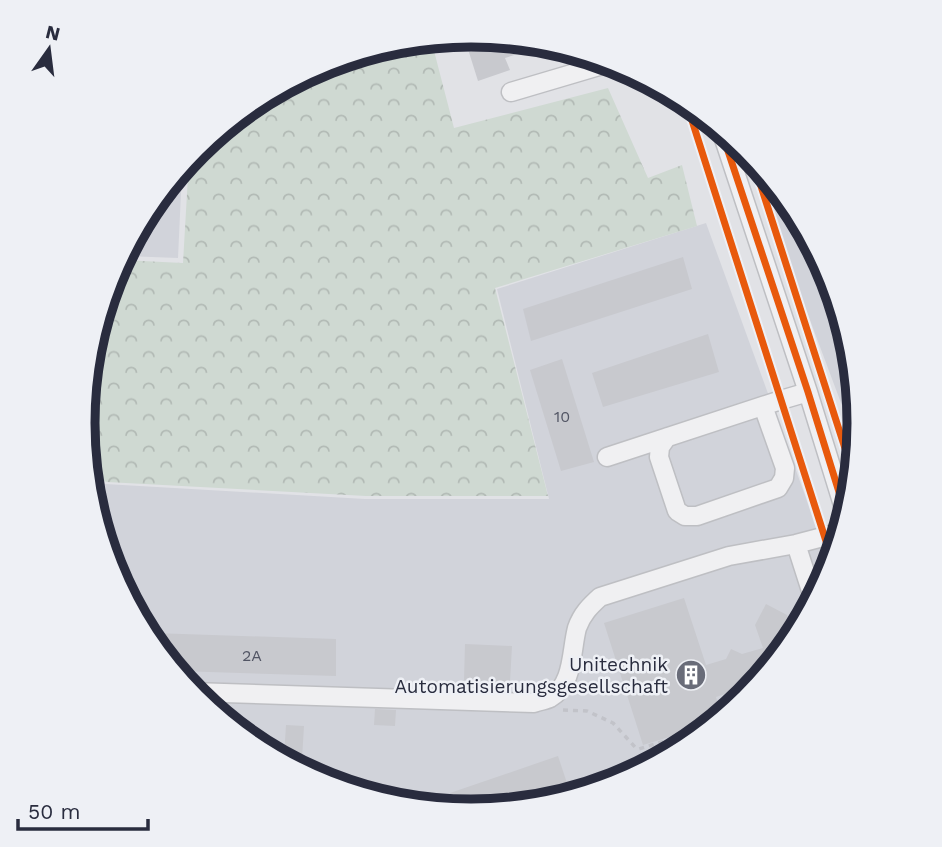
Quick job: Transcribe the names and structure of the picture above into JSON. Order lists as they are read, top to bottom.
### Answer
{
  "places": {
    "building": ["Unitechnik Automatisierungsgesellschaft"]
  },
  "house_numbers": ["10", "2A"],
  "scale_bar": "50 m",
  "north": "top"
}
